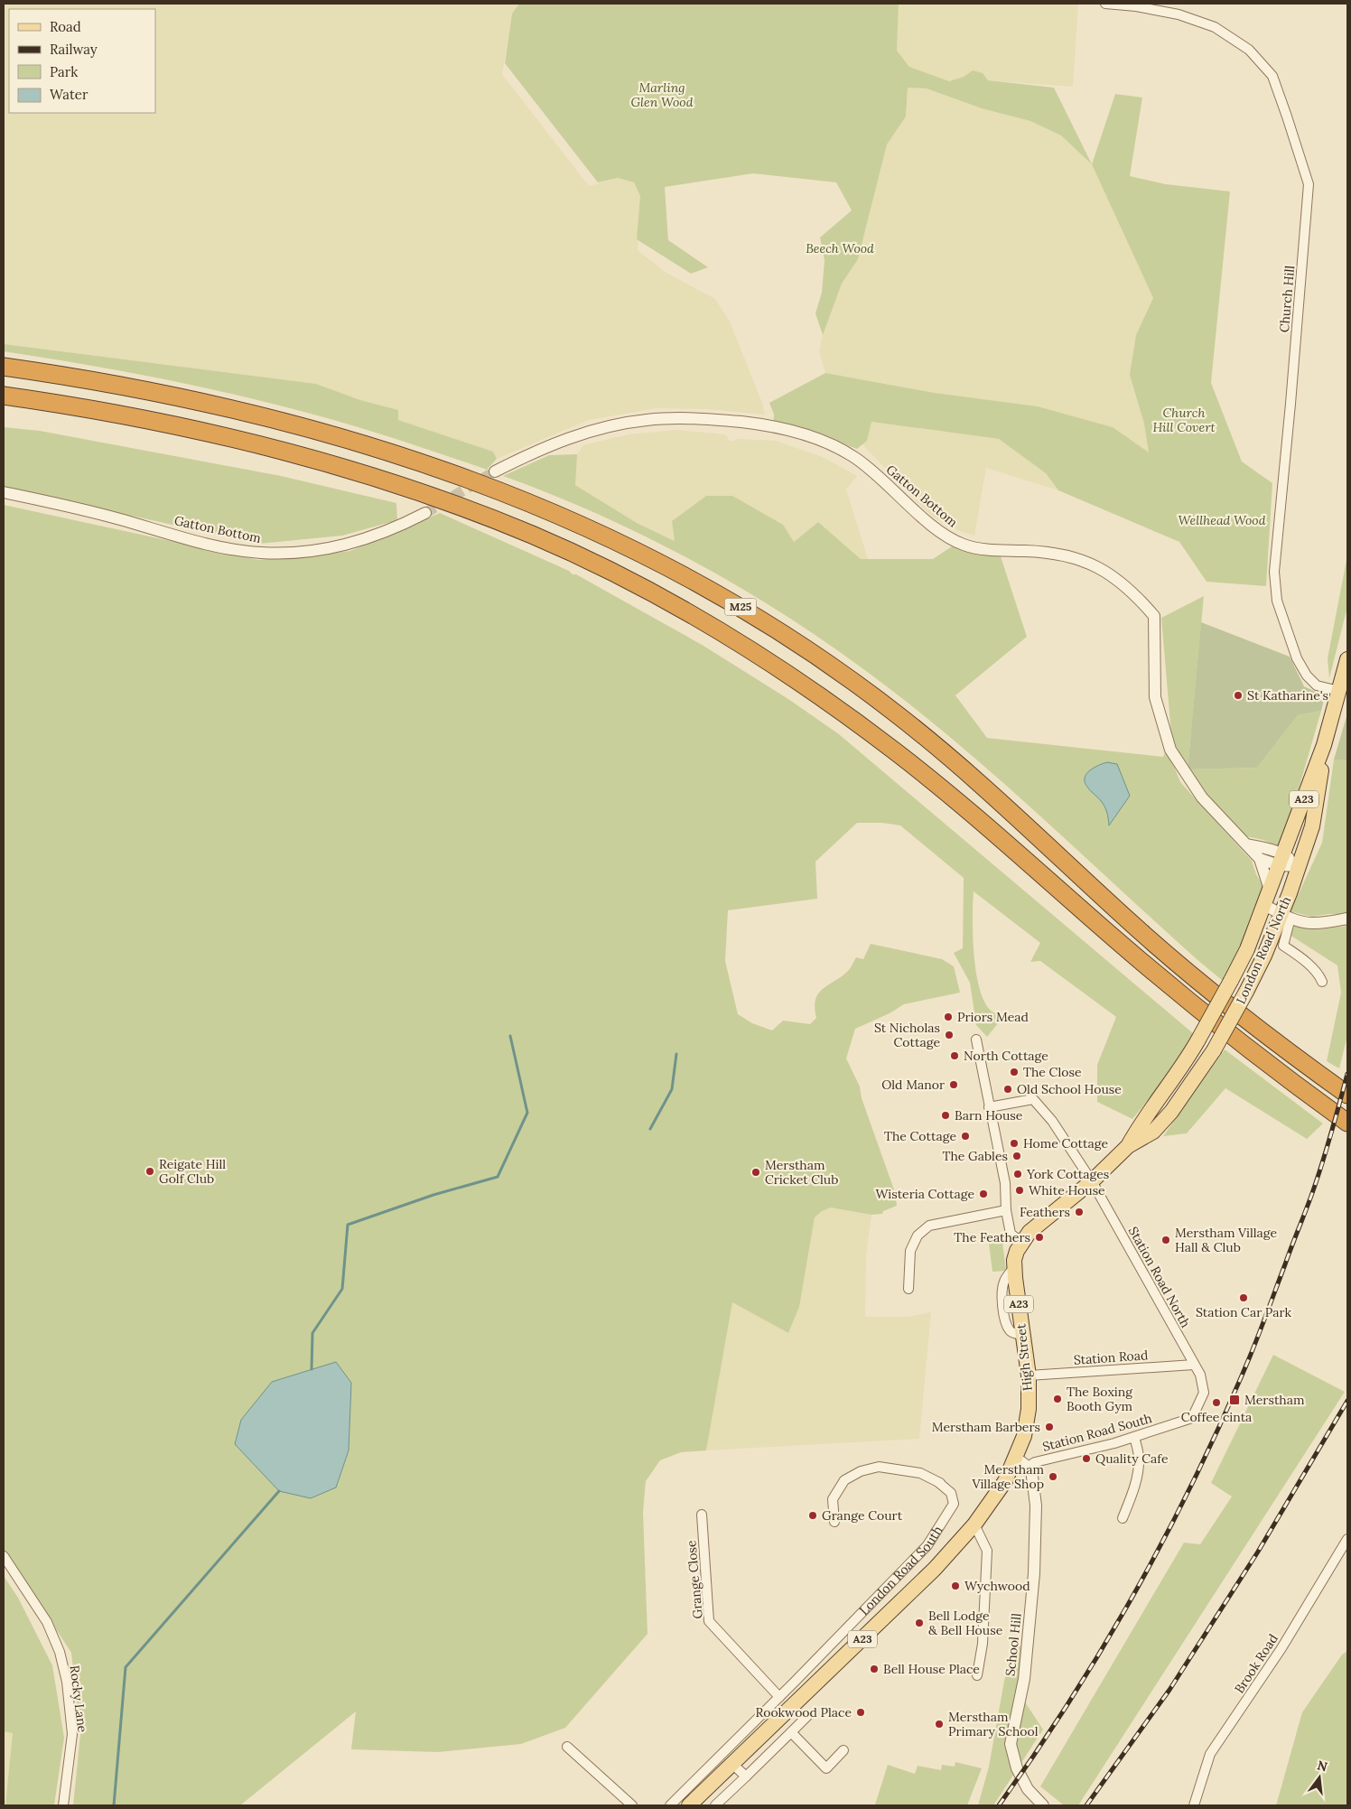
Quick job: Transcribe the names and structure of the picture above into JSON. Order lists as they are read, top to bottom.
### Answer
{
  "streets": {
    "highway": ["M25"],
    "main road": [
      "A23",
      "London Road North",
      "High Street",
      "London Road South"
    ],
    "street": [
      "Church Hill",
      "Gatton Bottom",
      "Station Road North",
      "Station Road",
      "Station Road South",
      "Grange Close",
      "School Hill",
      "Brook Road",
      "Rocky Lane"
    ]
  },
  "crossings": [
    ["Church Hill", "London Road North"],
    ["London Road North", "Station Road North"],
    ["London Road North", "High Street"],
    ["Station Road North", "High Street"],
    ["Station Road North", "Station Road"],
    ["Station Road North", "Station Road South"],
    ["High Street", "Station Road"],
    ["High Street", "London Road South"],
    ["Station Road South", "School Hill"],
    ["London Road South", "Grange Close"]
  ],
  "parks": [
    "Marling Glen Wood",
    "Beech Wood",
    "Church Hill Covert",
    "Wellhead Wood"
  ],
  "places": {
    "other": [
      "St Katharine's",
      "Priors Mead",
      "St Nicholas Cottage",
      "North Cottage",
      "The Close",
      "Old Manor",
      "Old School House",
      "Barn House",
      "The Cottage",
      "Home Cottage",
      "The Gables",
      "Reigate Hill Golf Club",
      "Merstham Cricket Club",
      "York Cottages",
      "White House",
      "Wisteria Cottage",
      "Feathers",
      "The Feathers",
      "Merstham Village Hall & Club",
      "Station Car Park",
      "The Boxing Booth Gym",
      "Coffee cinta",
      "Merstham Barbers",
      "Quality Cafe",
      "Merstham Village Shop",
      "Grange Court",
      "Wychwood",
      "Bell Lodge & Bell House",
      "Bell House Place",
      "Rookwood Place",
      "Merstham Primary School"
    ],
    "transit": ["Merstham"]
  },
  "legend": [
    "Road",
    "Railway",
    "Park",
    "Water"
  ],
  "north": "top"
}
